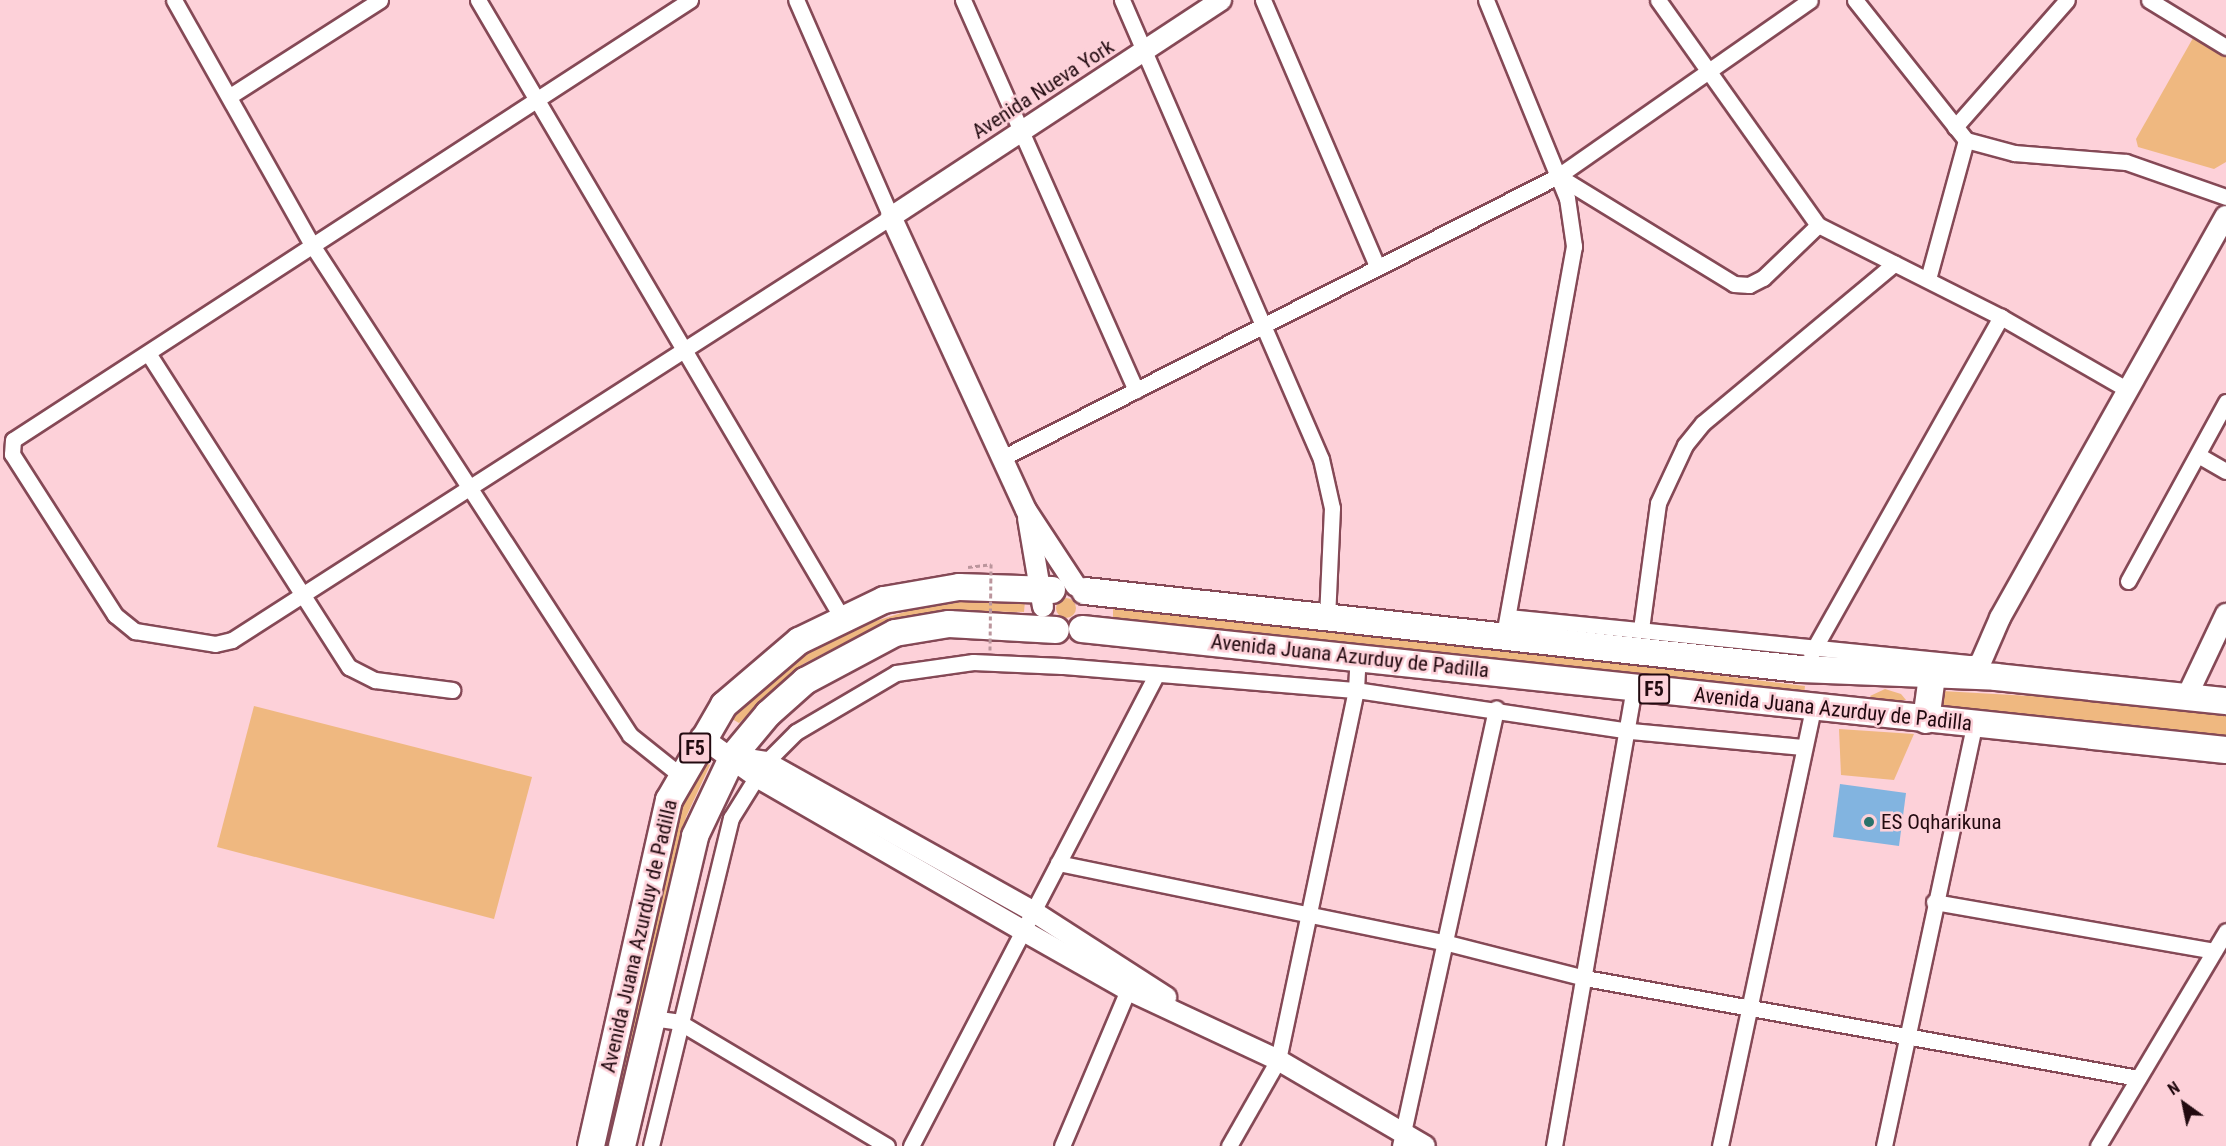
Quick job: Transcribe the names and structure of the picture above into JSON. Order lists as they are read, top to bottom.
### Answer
{
  "streets": {
    "highway": ["Avenida Juana Azurduy de Padilla", "F5"],
    "street": ["Avenida Nueva York"]
  },
  "crossings": [
    ["Avenida Juana Azurduy de Padilla", "F5"]
  ],
  "places": ["ES Oqharikuna"],
  "north": "top left"
}
